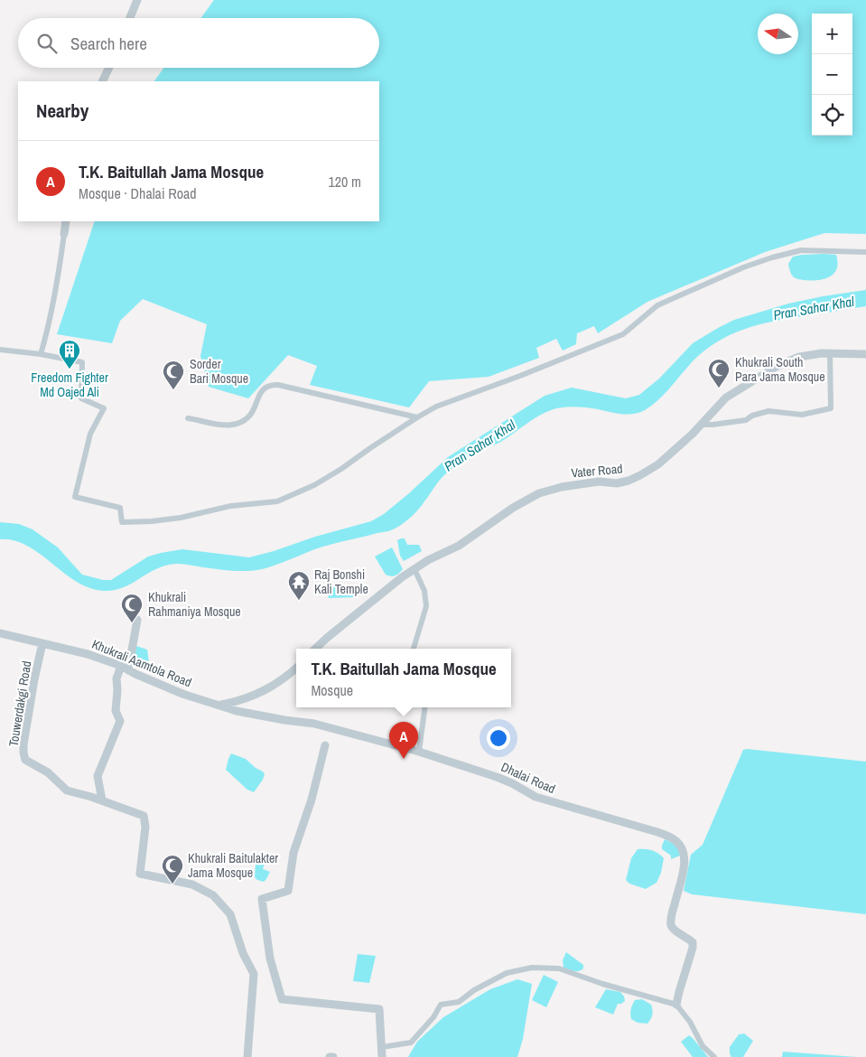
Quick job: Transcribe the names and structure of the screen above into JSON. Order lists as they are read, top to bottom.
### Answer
{
  "streets": {
    "street": [
      "Vater Road",
      "Khukrali Aamtola Road",
      "Touwerdakgi Road",
      "Dhalai Road"
    ]
  },
  "crossings": [
    ["Khukrali Aamtola Road", "Touwerdakgi Road"],
    ["Khukrali Aamtola Road", "Dhalai Road"]
  ],
  "water": ["Pran Sahar Khal"],
  "places": {
    "building": ["Freedom Fighter Md Oajed Ali"],
    "mosque": [
      "Khukrali South Para Jama Mosque",
      "Sorder Bari Mosque",
      "Khukrali Rahmaniya Mosque",
      "Khukrali Baitulakter Jama Mosque"
    ],
    "temple": ["Raj Bonshi Kali Temple"]
  },
  "north": "left",
  "page": {
    "map_buttons": ["+", "−"],
    "search": "Search here",
    "heading": "Nearby",
    "list": [
      {
        "mark": "A",
        "name": "T.K. Baitullah Jama Mosque",
        "note": "Mosque · Dhalai Road",
        "value": "120 m"
      }
    ],
    "popup": ["T.K. Baitullah Jama Mosque", "Mosque"],
    "pins": "A"
  }
}
